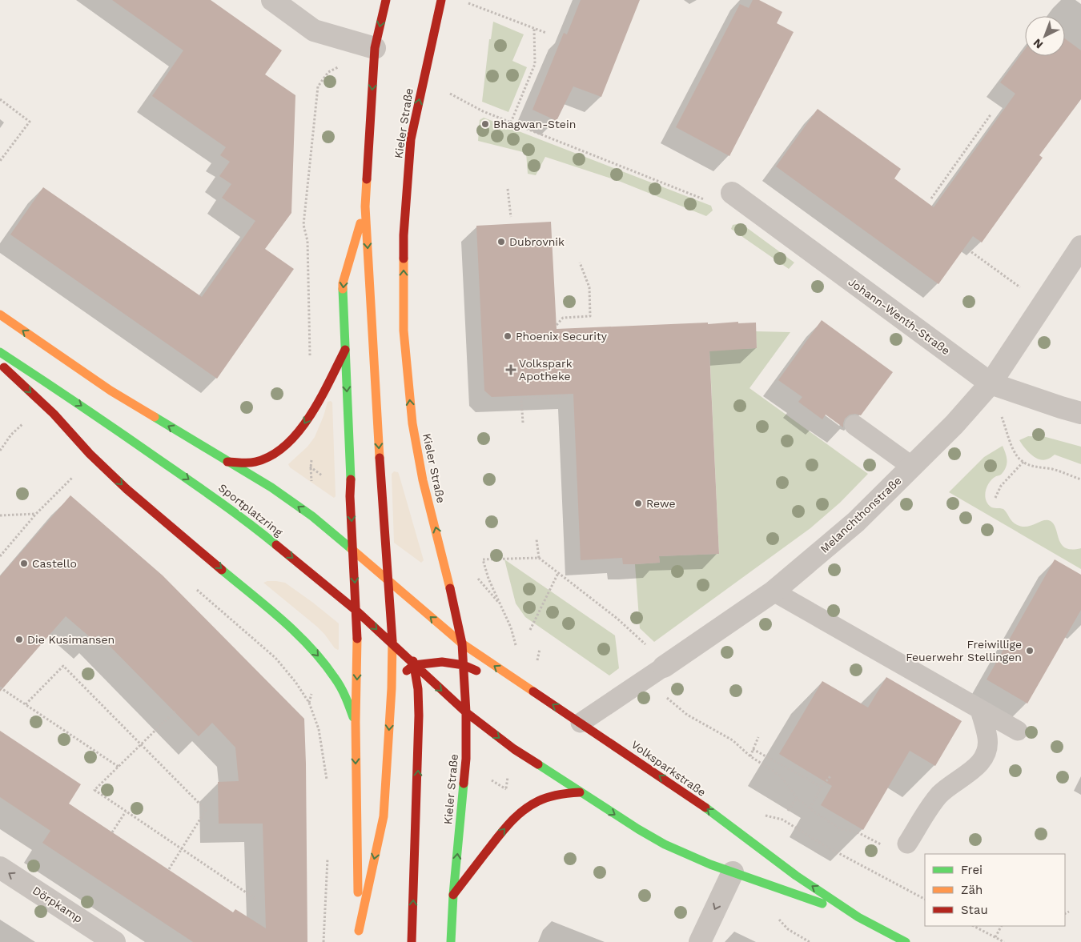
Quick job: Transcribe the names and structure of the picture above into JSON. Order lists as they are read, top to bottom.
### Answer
{
  "streets": {
    "main road": ["Kieler Straße", "Sportplatzring", "Volksparkstraße"],
    "street": ["Johann-Wenth-Straße", "Melanchthonstraße", "Dörpkamp"]
  },
  "crossings": [
    ["Kieler Straße", "Sportplatzring"],
    ["Kieler Straße", "Volksparkstraße"],
    ["Johann-Wenth-Straße", "Melanchthonstraße"],
    ["Sportplatzring", "Volksparkstraße"],
    ["Melanchthonstraße", "Volksparkstraße"]
  ],
  "one_way": ["Dörpkamp"],
  "places": {
    "other": [
      "Bhagwan-Stein",
      "Dubrovnik",
      "Phoenix Security",
      "Rewe",
      "Castello",
      "Die Kusimansen",
      "Freiwillige Feuerwehr Stellingen"
    ],
    "health": ["Volkspark Apotheke"]
  },
  "legend": ["Frei", "Zäh", "Stau"],
  "north": "bottom left"
}
